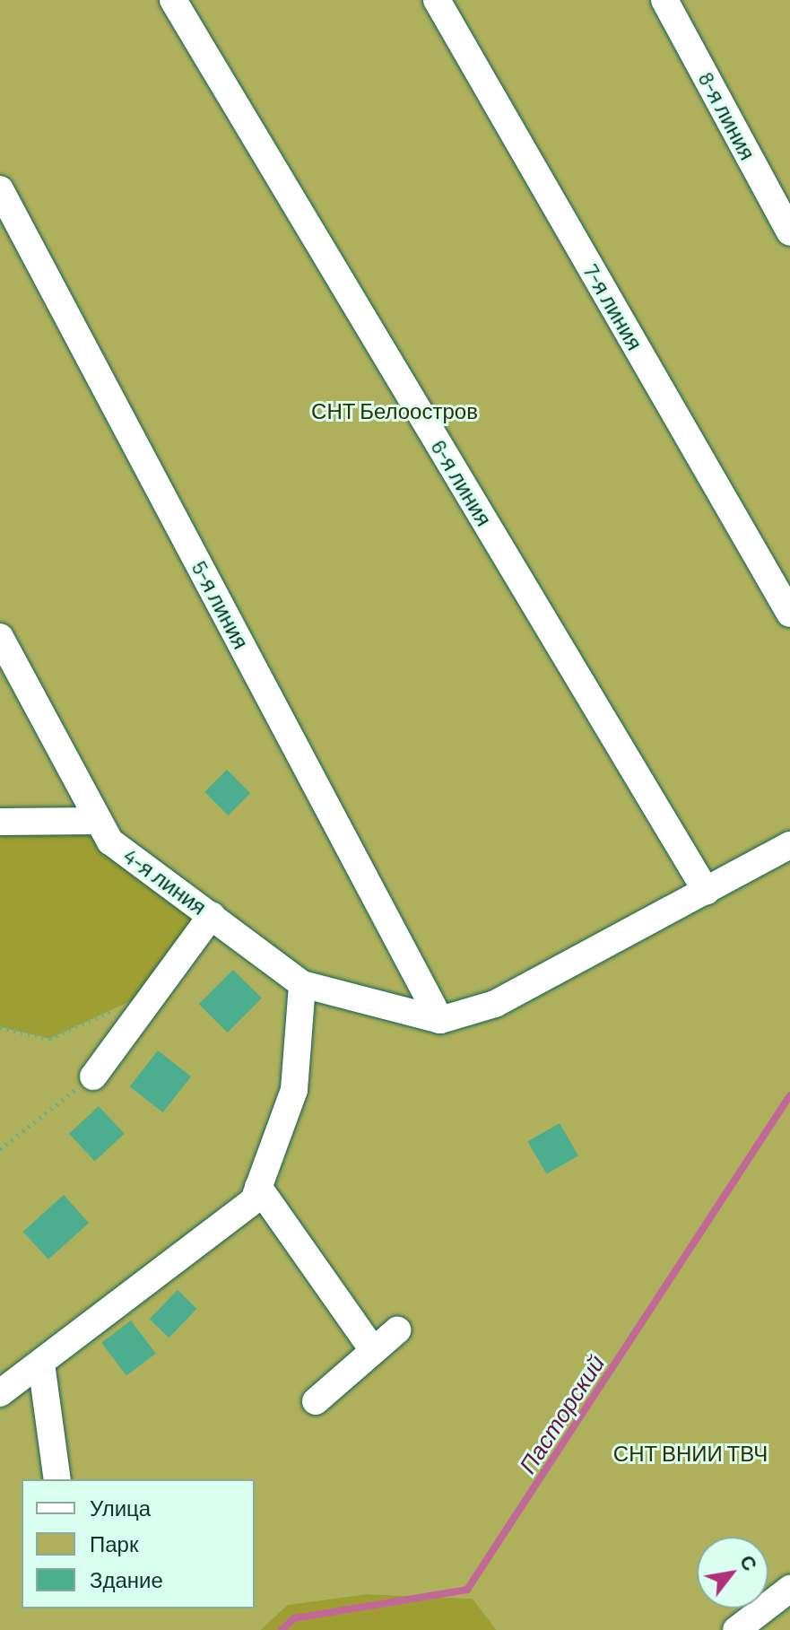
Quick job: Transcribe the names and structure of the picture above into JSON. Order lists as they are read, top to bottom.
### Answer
{
  "streets": {
    "street": [
      "8-я линия",
      "7-я линия",
      "6-я линия",
      "5-я линия",
      "4-я линия"
    ]
  },
  "water": ["Пасторский"],
  "parks": ["СНТ Белоостров", "СНТ ВНИИ ТВЧ"],
  "legend": ["Улица", "Парк", "Здание"],
  "north": "top right"
}
